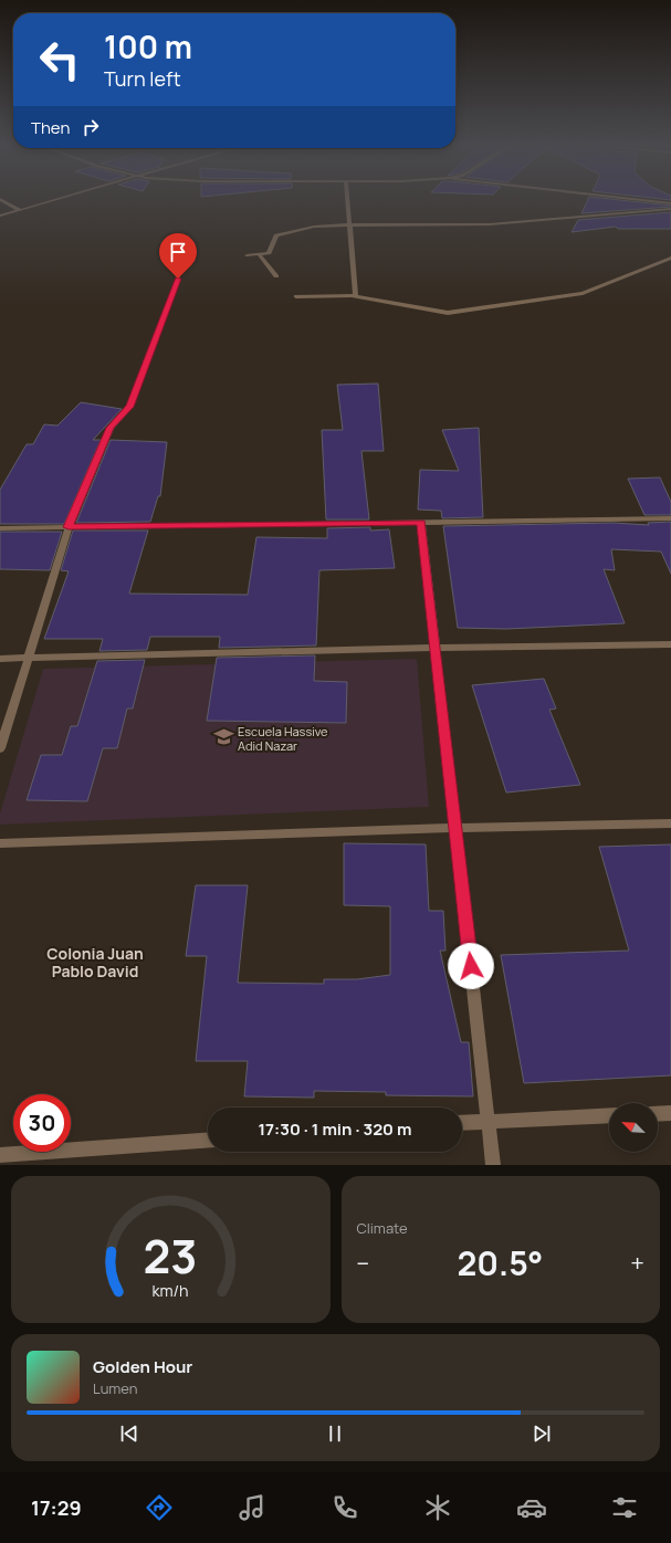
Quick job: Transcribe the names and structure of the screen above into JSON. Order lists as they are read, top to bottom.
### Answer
{
  "districts": ["Colonia Juan Pablo David"],
  "places": {
    "school or university": ["Escuela Hassive Adid Nazar"]
  },
  "north": "top left",
  "page": {
    "turn": ["100 m", "Turn left"],
    "then": "Then",
    "limit": "30",
    "trip": "17:30 · 1 min · 320 m",
    "tile": "Climate",
    "heat": ["−", "20.5°", "+"],
    "song": ["Golden Hour", "Lumen"],
    "tabs": "17:29",
    "gauge": ["23", "km/h"]
  }
}
